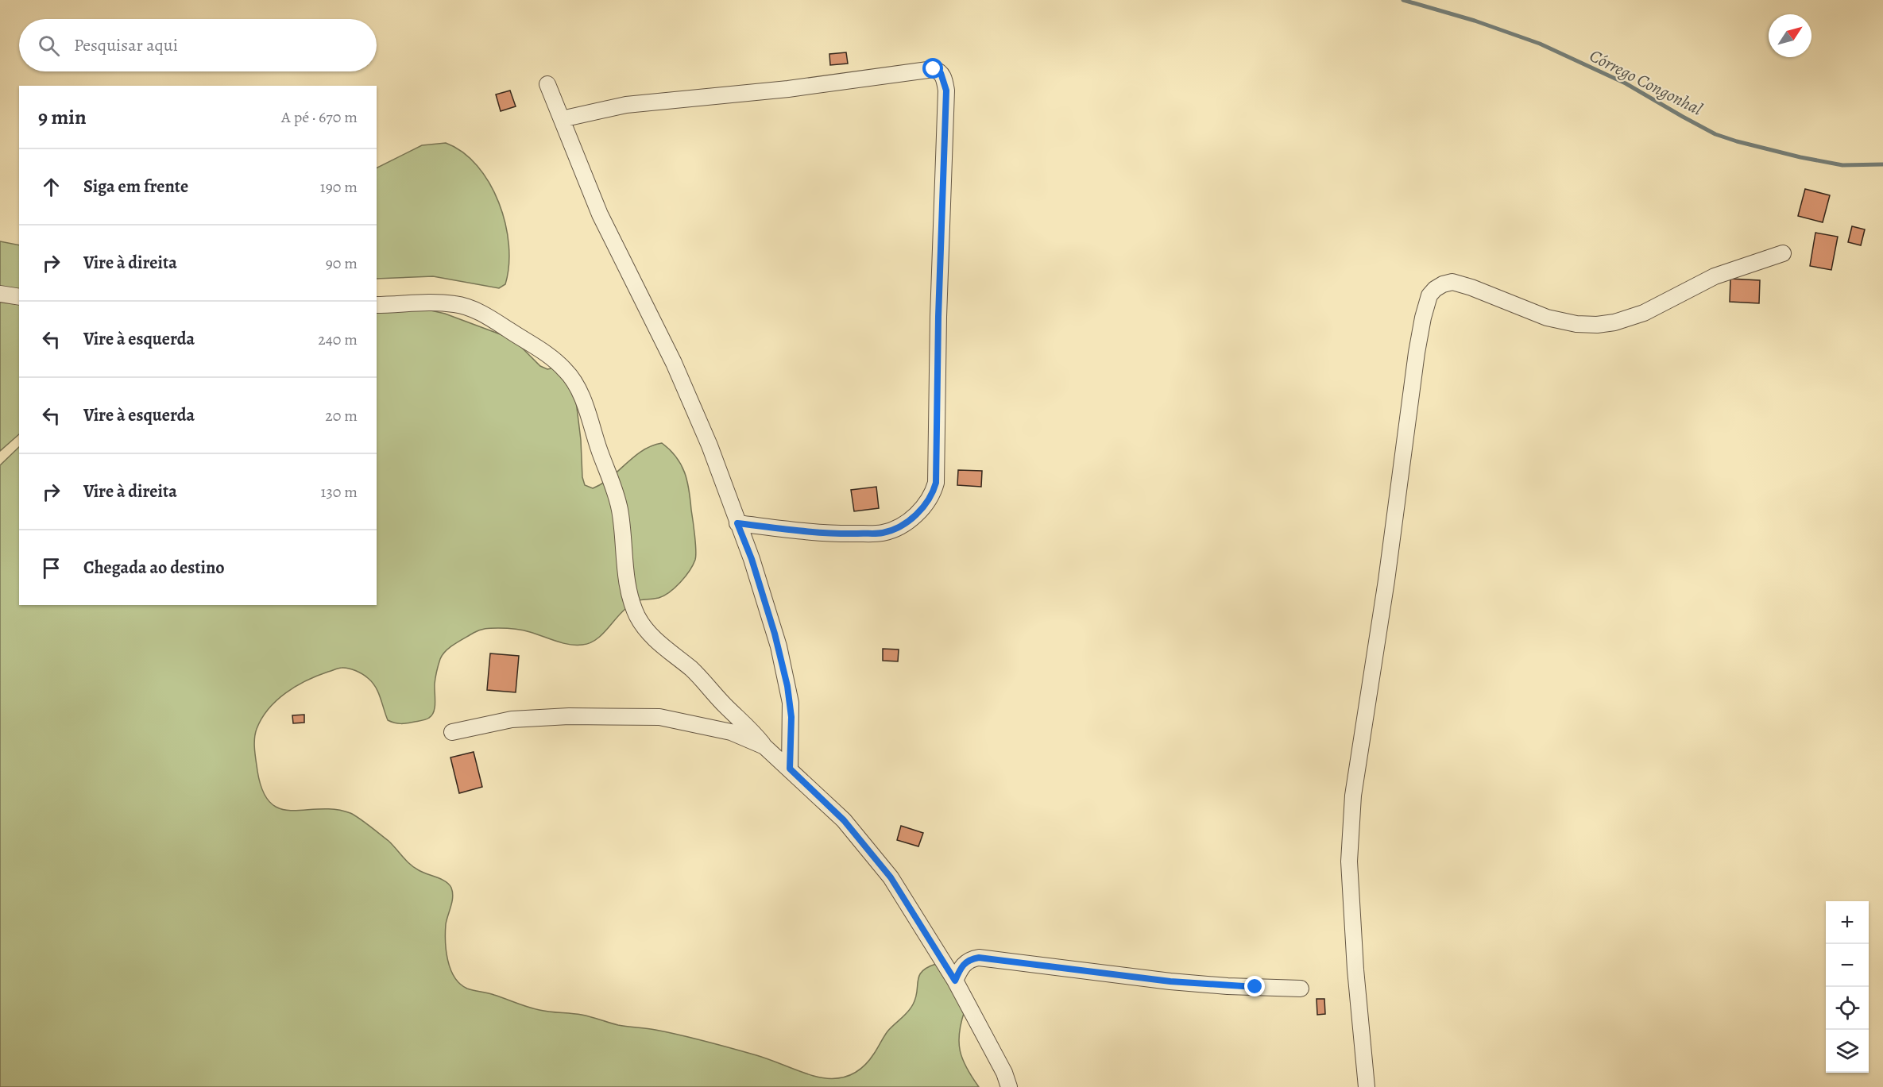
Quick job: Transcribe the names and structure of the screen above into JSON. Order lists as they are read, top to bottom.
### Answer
{
  "water": ["Córrego Congonhal"],
  "north": "top right",
  "page": {
    "search": "Pesquisar aqui",
    "heading": ["9 min", "A pé · 670 m"],
    "list": [
      ["Siga em frente", "190 m"],
      ["Vire à direita", "90 m"],
      ["Vire à esquerda", "240 m"],
      ["Vire à esquerda", "20 m"],
      ["Vire à direita", "130 m"],
      "Chegada ao destino"
    ],
    "map_buttons": ["+", "−"]
  }
}
